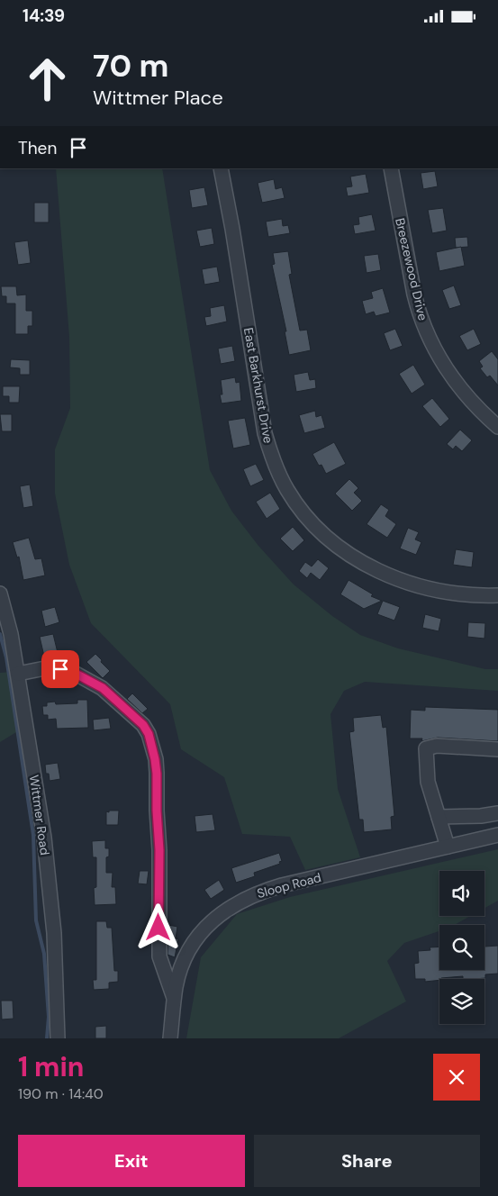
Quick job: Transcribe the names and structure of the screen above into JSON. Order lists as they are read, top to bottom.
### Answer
{
  "streets": {
    "street": [
      "Breezewood Drive",
      "East Barkhurst Drive",
      "Wittmer Road",
      "Sloop Road"
    ]
  },
  "page": {
    "status": "14:39",
    "turn": ["70 m", "Wittmer Place"],
    "then": "Then",
    "heading": ["1 min", "190 m · 14:40"],
    "buttons": ["Exit", "Share"]
  }
}
